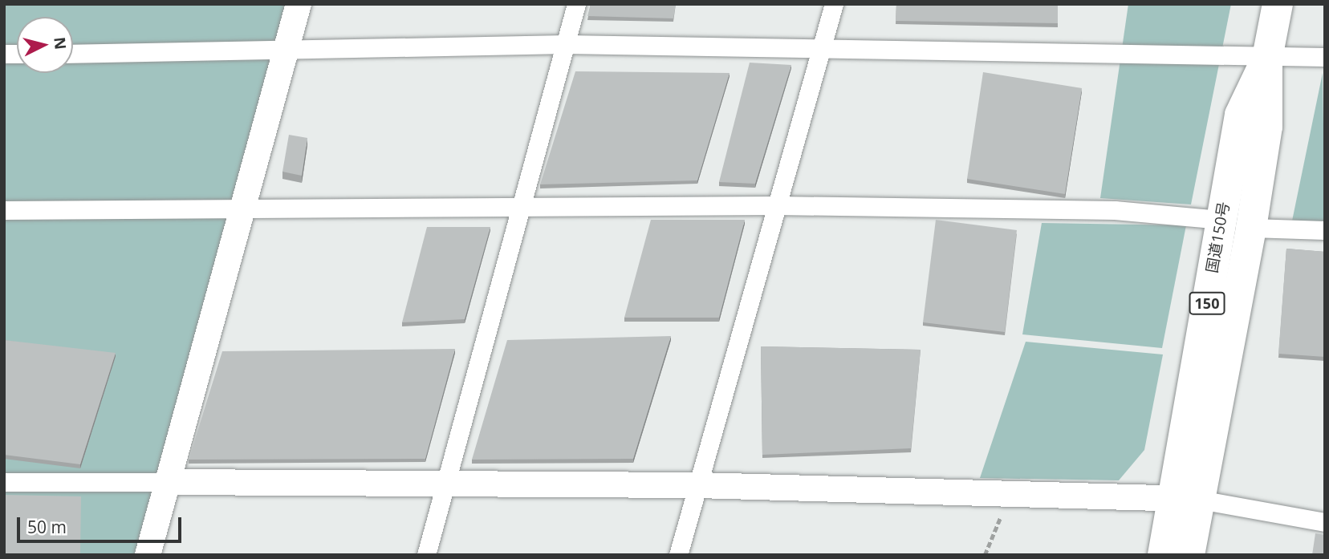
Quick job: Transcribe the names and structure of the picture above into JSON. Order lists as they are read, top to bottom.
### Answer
{
  "streets": {
    "highway": ["国道150号", "150"]
  },
  "scale_bar": "50 m",
  "north": "right"
}
